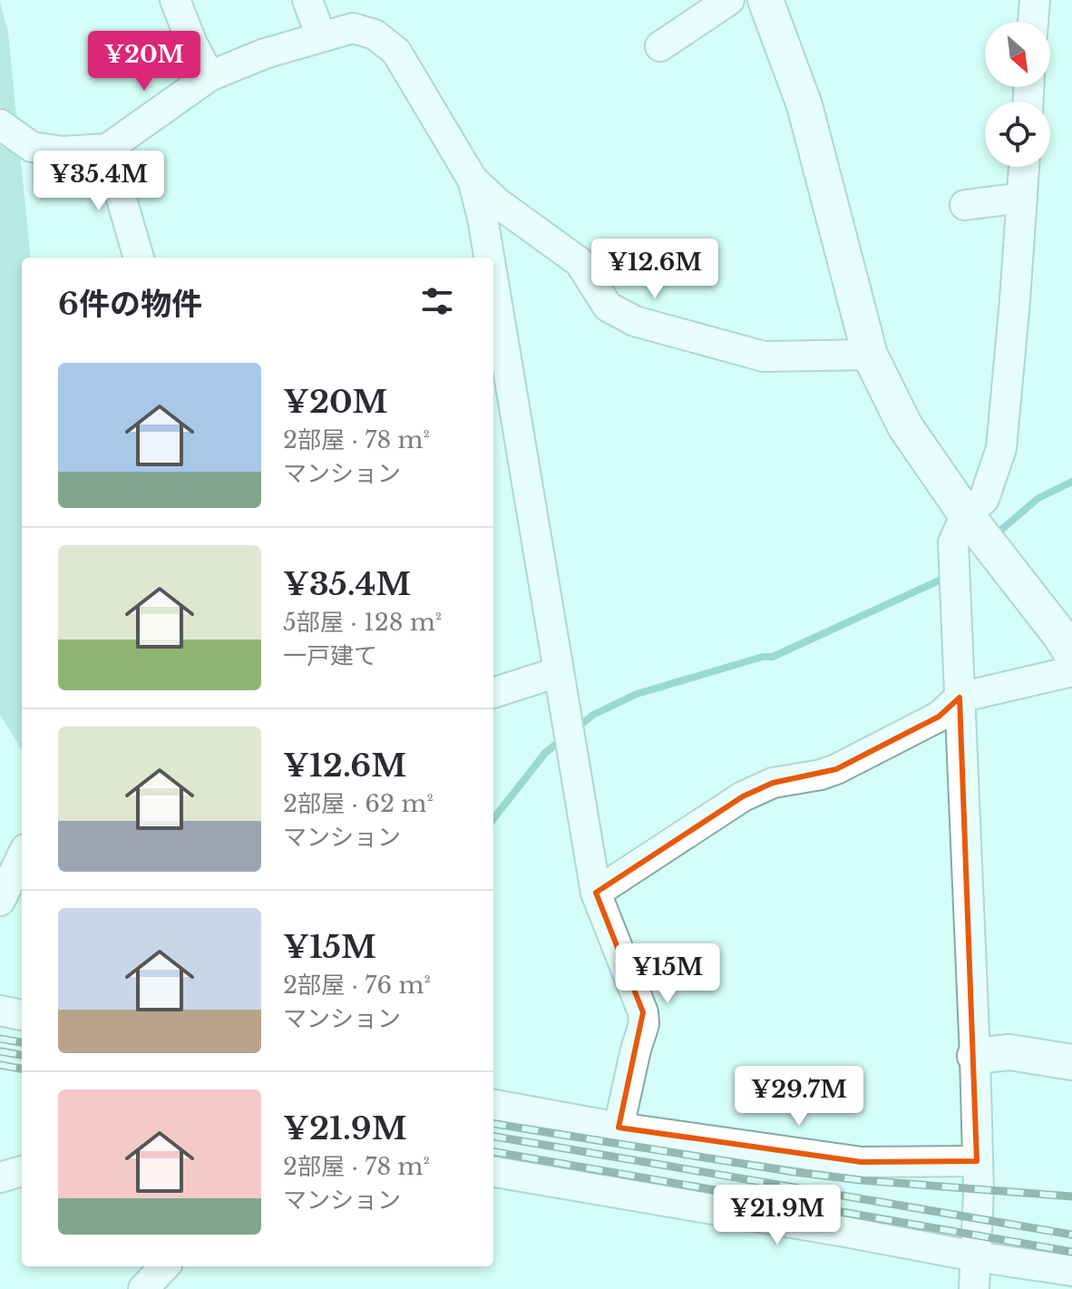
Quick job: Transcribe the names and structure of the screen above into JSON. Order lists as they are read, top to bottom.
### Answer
{
  "north": "bottom right",
  "page": {
    "price": [
      "¥20M",
      "¥35.4M",
      "¥12.6M",
      "¥15M",
      "¥29.7M",
      "¥21.9M"
    ],
    "heading": "6件の物件",
    "list": [
      {
        "name": "¥20M",
        "note": "2部屋 · 78 m² · マンション"
      },
      {
        "name": "¥35.4M",
        "note": "5部屋 · 128 m² · 一戸建て"
      },
      {
        "name": "¥12.6M",
        "note": "2部屋 · 62 m² · マンション"
      },
      {
        "name": "¥15M",
        "note": "2部屋 · 76 m² · マンション"
      },
      {
        "name": "¥21.9M",
        "note": "2部屋 · 78 m² · マンション"
      }
    ]
  }
}
